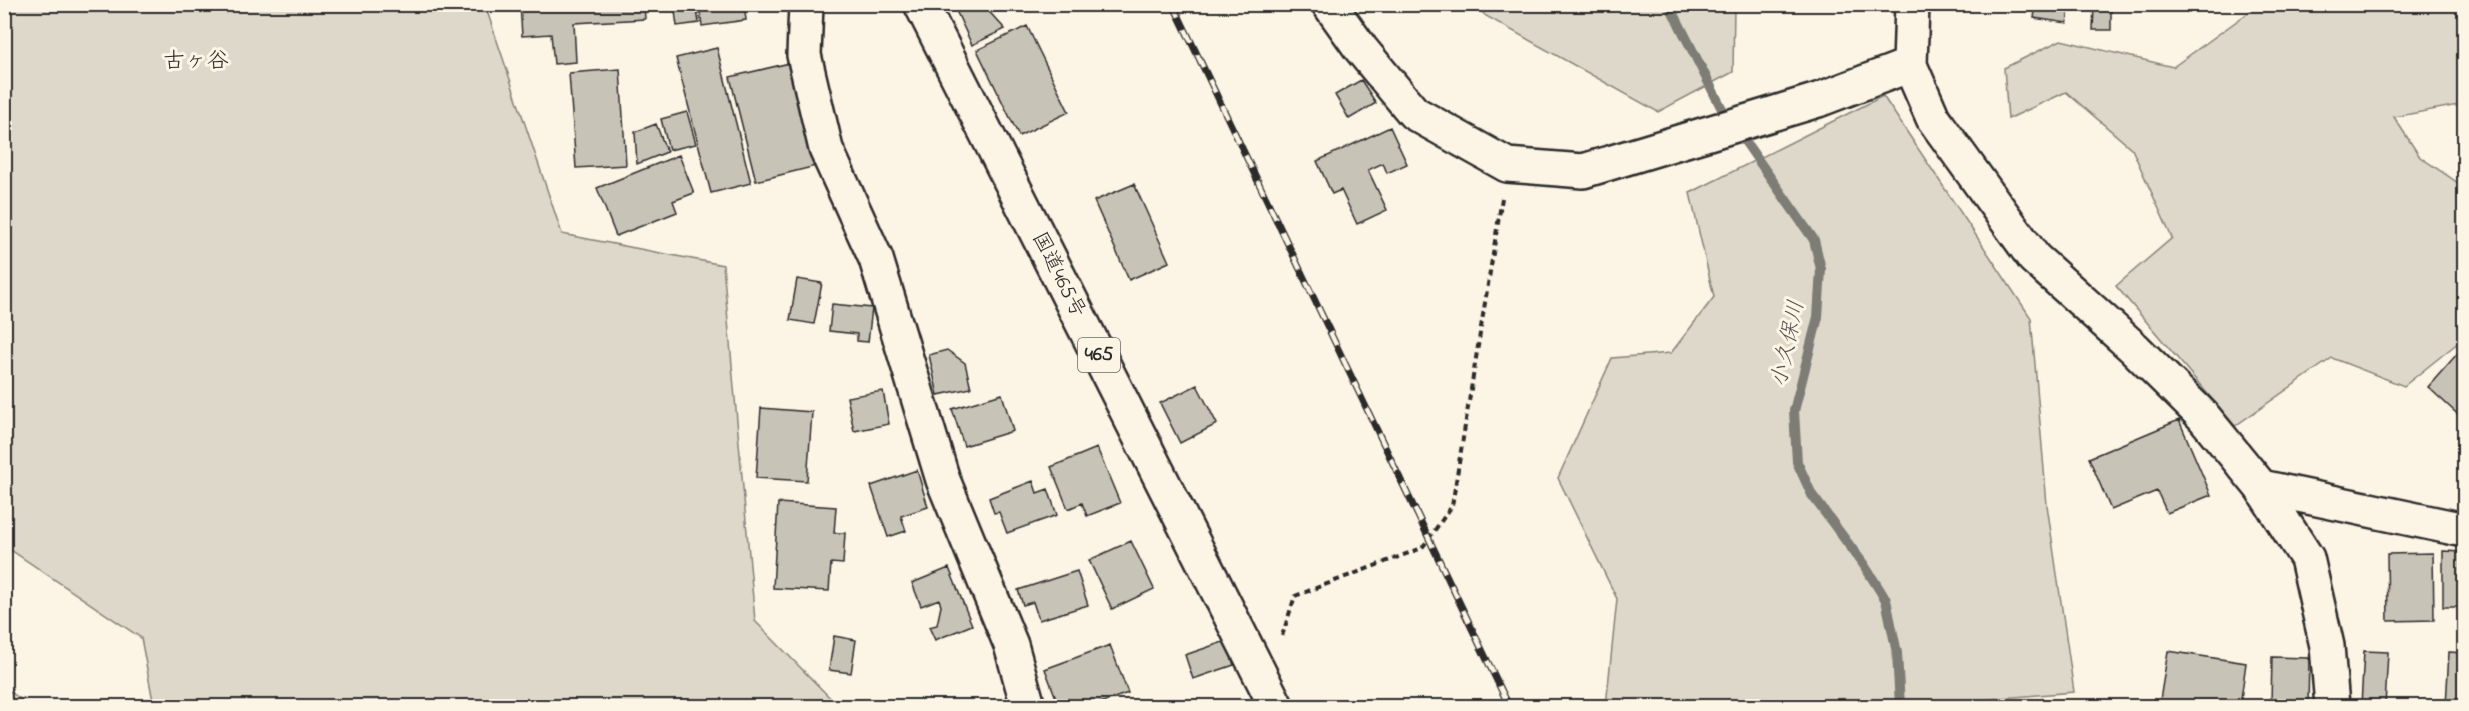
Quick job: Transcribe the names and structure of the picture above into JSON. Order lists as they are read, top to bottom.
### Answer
{
  "streets": {
    "main road": ["国道465号", "465"]
  },
  "districts": ["古ヶ谷"],
  "water": ["小久保川"]
}
